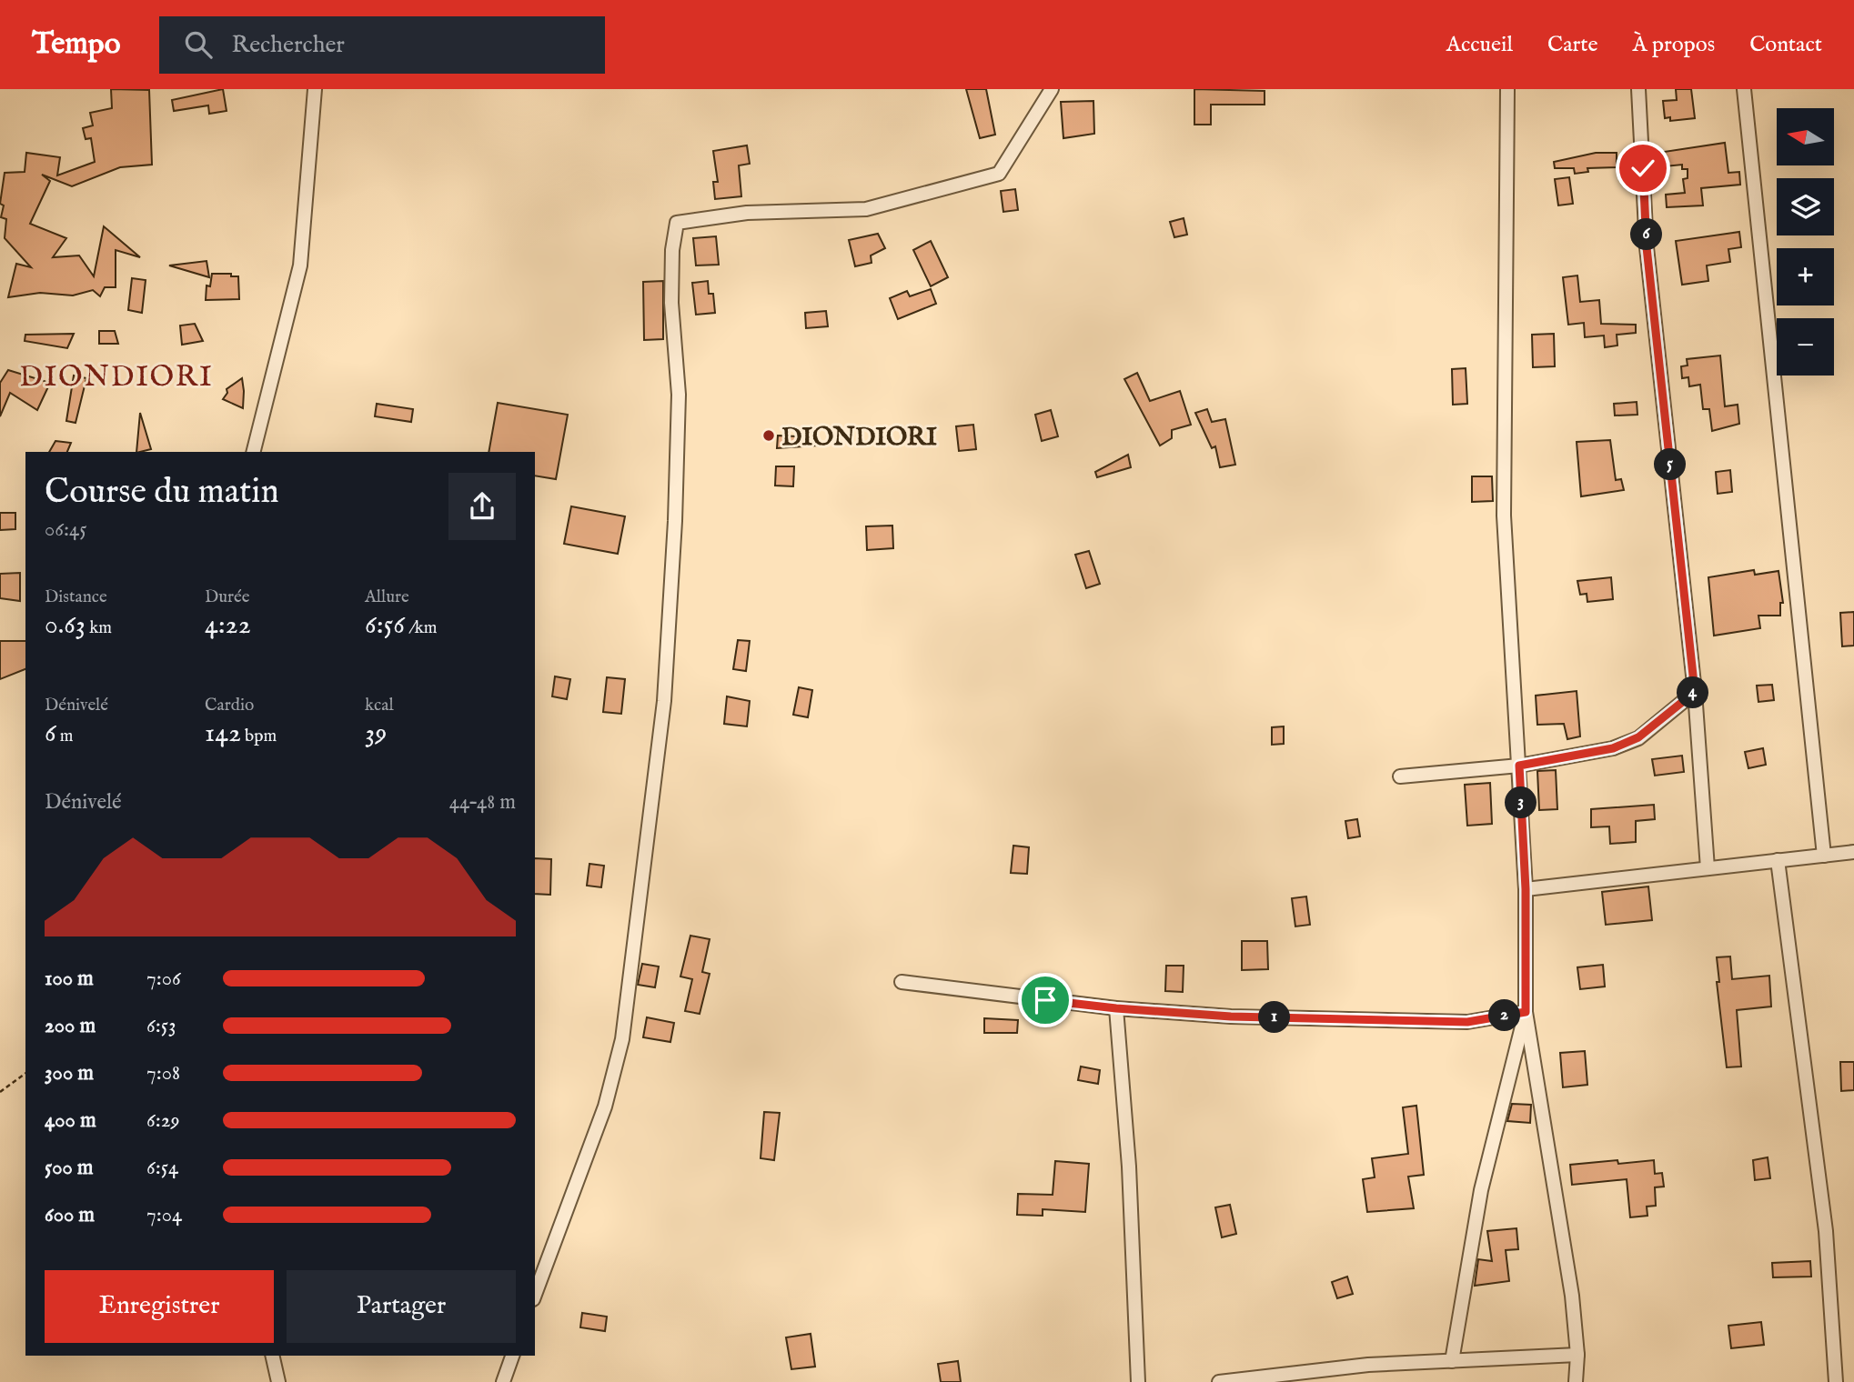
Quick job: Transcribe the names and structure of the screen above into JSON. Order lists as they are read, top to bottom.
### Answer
{
  "districts": ["DIONDIORI"],
  "places": ["DIONDIORI"],
  "north": "left",
  "page": {
    "header": "Tempo",
    "search": "Rechercher",
    "nav": [
      "Accueil",
      "Carte",
      "À propos",
      "Contact"
    ],
    "map_buttons": ["+", "−"],
    "pins": [
      "6",
      "5",
      "4",
      "3",
      "2",
      "1"
    ],
    "heading": ["Course du matin", "06:45"],
    "stats": [
      ["Distance", "0.63 km"],
      ["Durée", "4:22"],
      ["Allure", "6:56 /km"],
      ["Dénivelé", "6 m"],
      ["Cardio", "142 bpm"],
      ["kcal", "39"]
    ],
    "chart": ["Dénivelé", "44–48 m"],
    "list": [
      {
        "name": "100 m",
        "note": "7:06"
      },
      {
        "name": "200 m",
        "note": "6:53"
      },
      {
        "name": "300 m",
        "note": "7:08"
      },
      {
        "name": "400 m",
        "note": "6:29"
      },
      {
        "name": "500 m",
        "note": "6:54"
      },
      {
        "name": "600 m",
        "note": "7:04"
      }
    ],
    "buttons": ["Enregistrer", "Partager"]
  }
}
